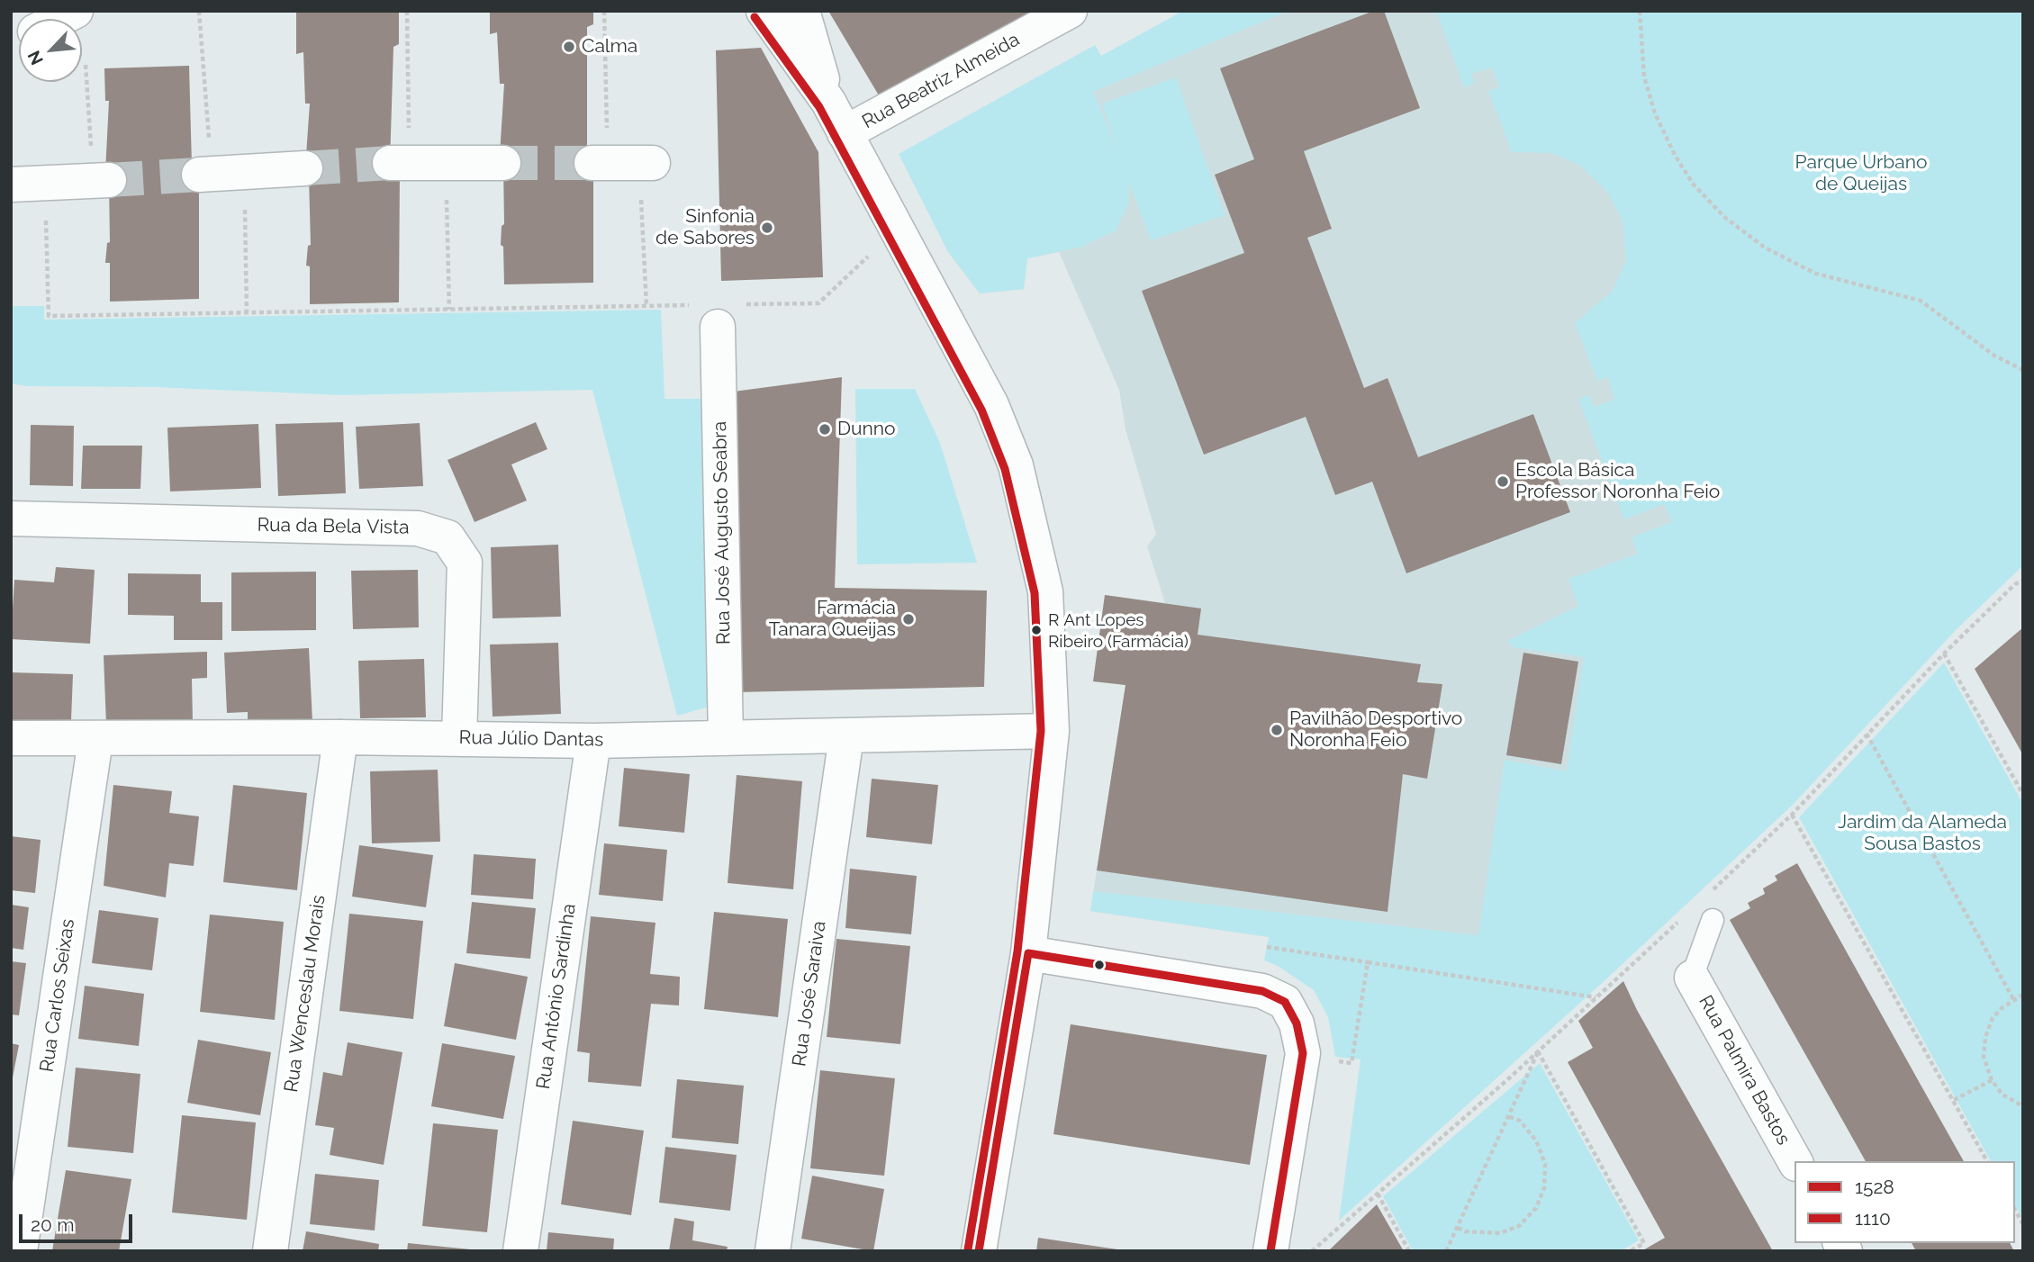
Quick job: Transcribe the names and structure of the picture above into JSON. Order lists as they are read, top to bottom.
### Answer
{
  "streets": {
    "street": [
      "Rua Beatriz Almeida",
      "Rua da Bela Vista",
      "Rua José Augusto Seabra",
      "Rua Júlio Dantas",
      "Rua Wenceslau Morais",
      "Rua José Saraiva",
      "Rua Carlos Seixas",
      "Rua António Sardinha",
      "Rua Palmira Bastos"
    ]
  },
  "crossings": [
    ["Rua da Bela Vista", "Rua Júlio Dantas"],
    ["Rua José Augusto Seabra", "Rua Júlio Dantas"],
    ["Rua Júlio Dantas", "Rua Wenceslau Morais"],
    ["Rua Júlio Dantas", "Rua José Saraiva"],
    ["Rua Júlio Dantas", "Rua Carlos Seixas"],
    ["Rua Júlio Dantas", "Rua António Sardinha"]
  ],
  "parks": ["Parque Urbano de Queijas", "Jardim da Alameda Sousa Bastos"],
  "places": [
    "Calma",
    "Sinfonia de Sabores",
    "Dunno",
    "Escola Básica Professor Noronha Feio",
    "Farmácia Tanara Queijas",
    "R Ant Lopes Ribeiro (Farmácia)",
    "Pavilhão Desportivo Noronha Feio"
  ],
  "lines": ["transit line 1110", "transit line 1528"],
  "legend": ["1528", "1110"],
  "scale_bar": "20 m",
  "north": "bottom left"
}
